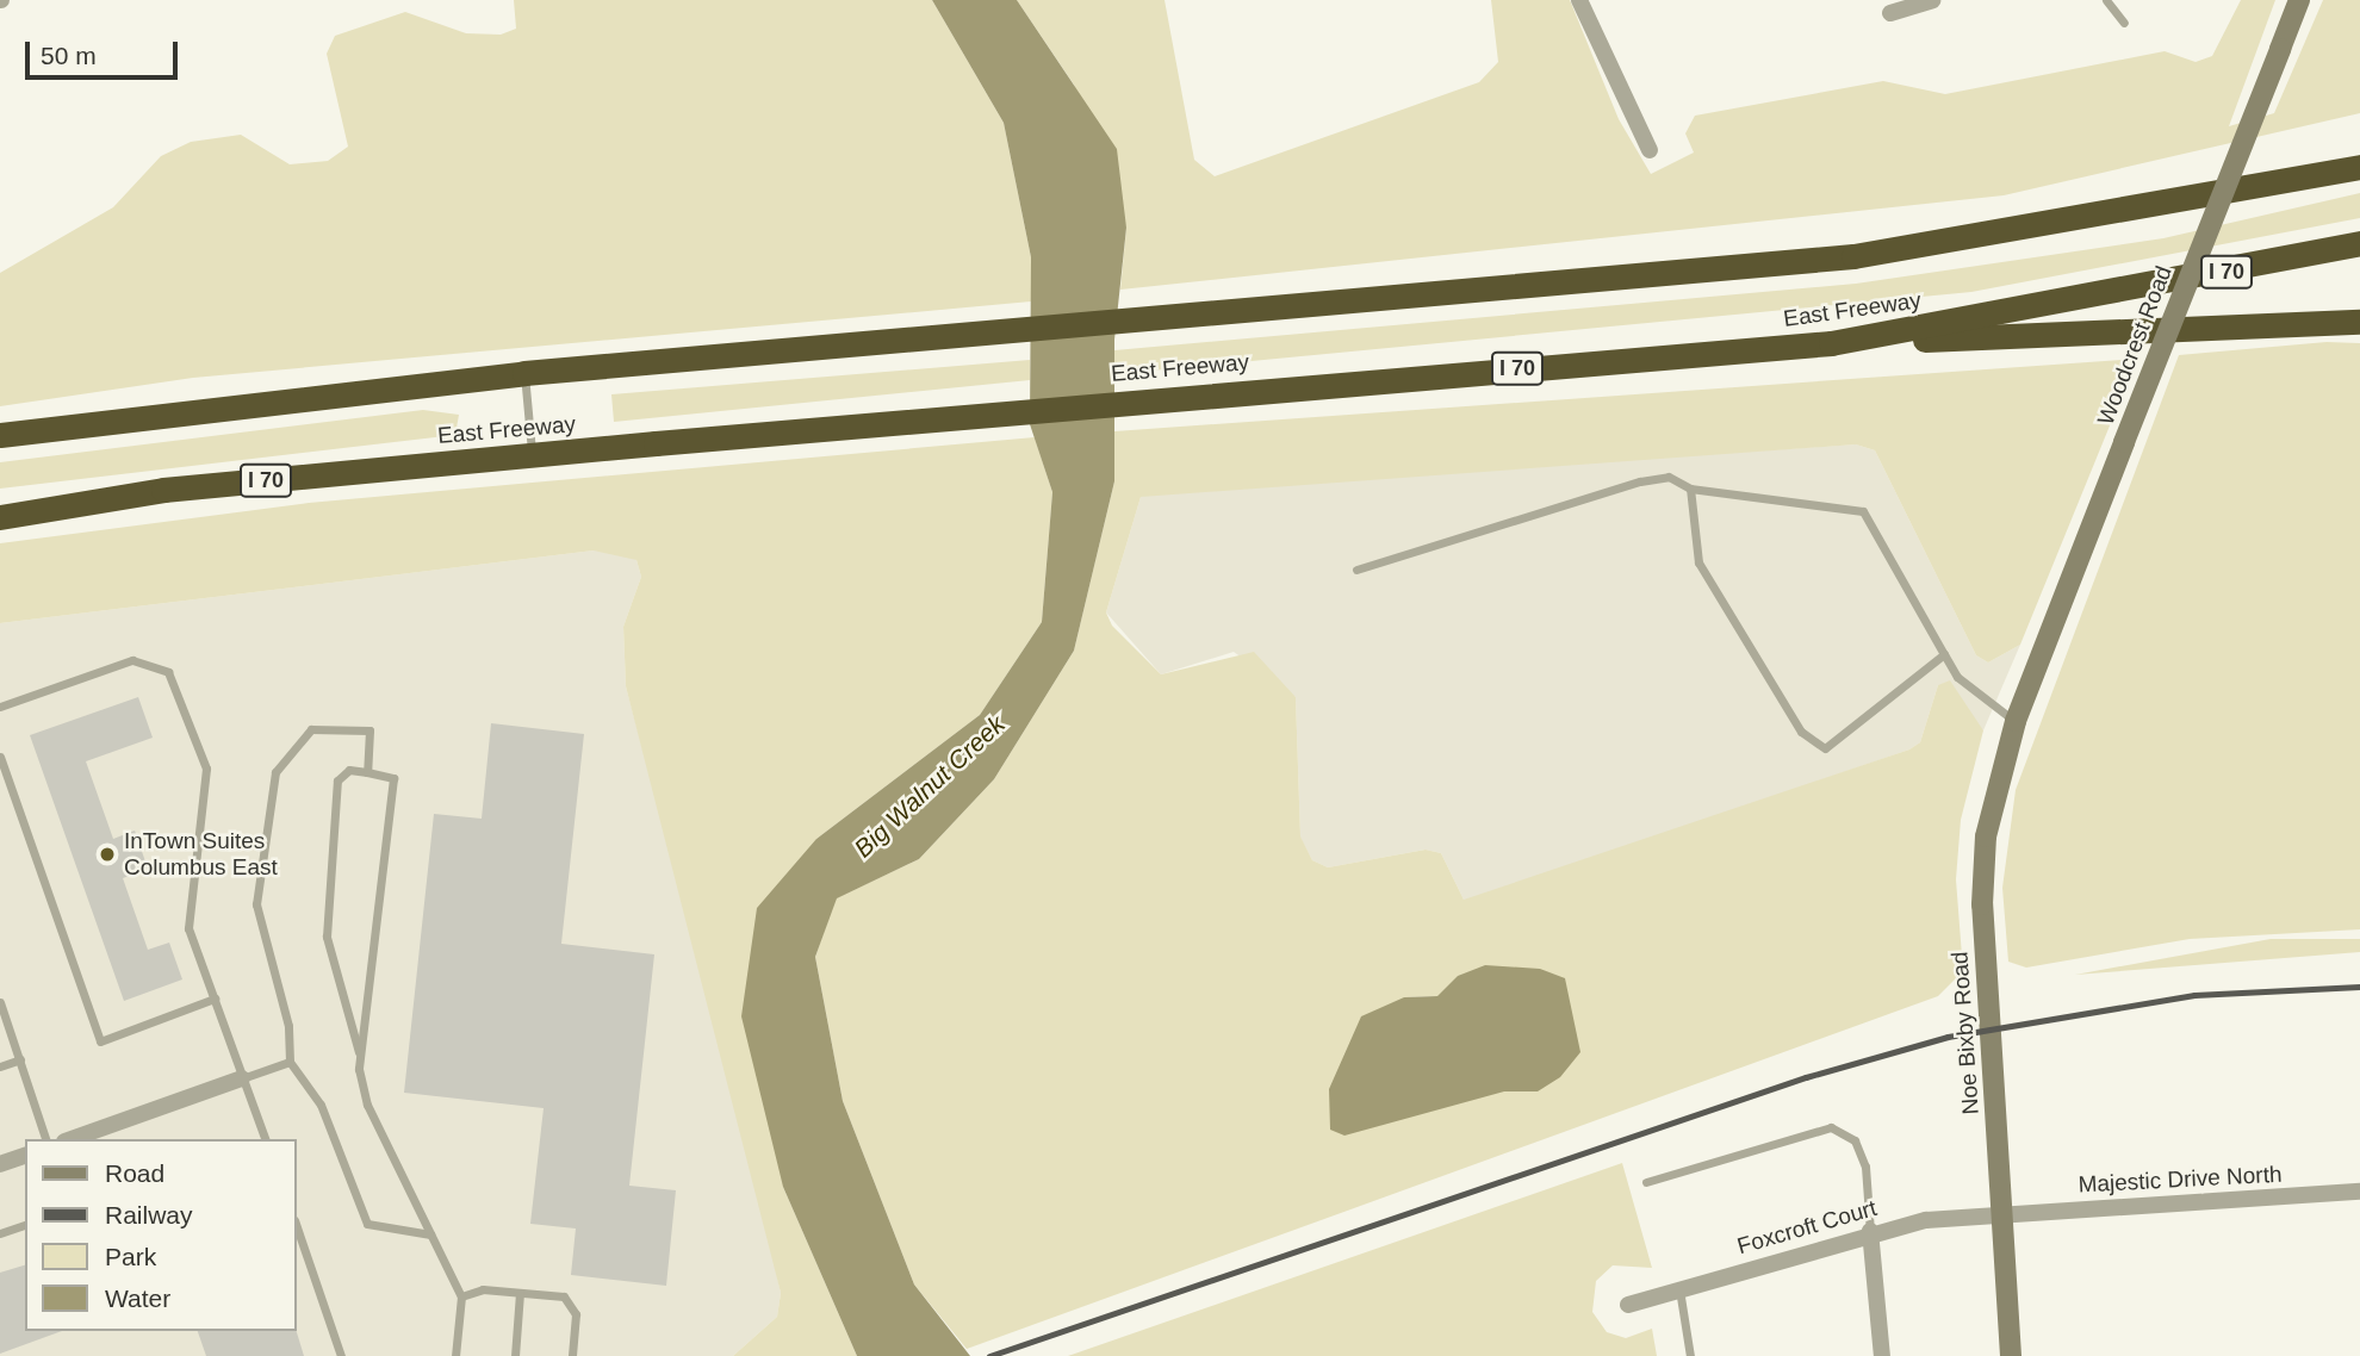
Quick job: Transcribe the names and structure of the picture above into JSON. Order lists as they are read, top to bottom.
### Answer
{
  "streets": {
    "highway": ["I 70", "East Freeway"],
    "street": [
      "Woodcrest Road",
      "Noe Bixby Road",
      "Majestic Drive North",
      "Foxcroft Court"
    ]
  },
  "crossings": [
    ["Woodcrest Road", "Noe Bixby Road"],
    ["Noe Bixby Road", "Majestic Drive North"],
    ["Noe Bixby Road", "Foxcroft Court"],
    ["Majestic Drive North", "Foxcroft Court"]
  ],
  "water": ["Big Walnut Creek"],
  "places": ["InTown Suites Columbus East"],
  "legend": [
    "Road",
    "Railway",
    "Park",
    "Water"
  ],
  "scale_bar": "50 m"
}
